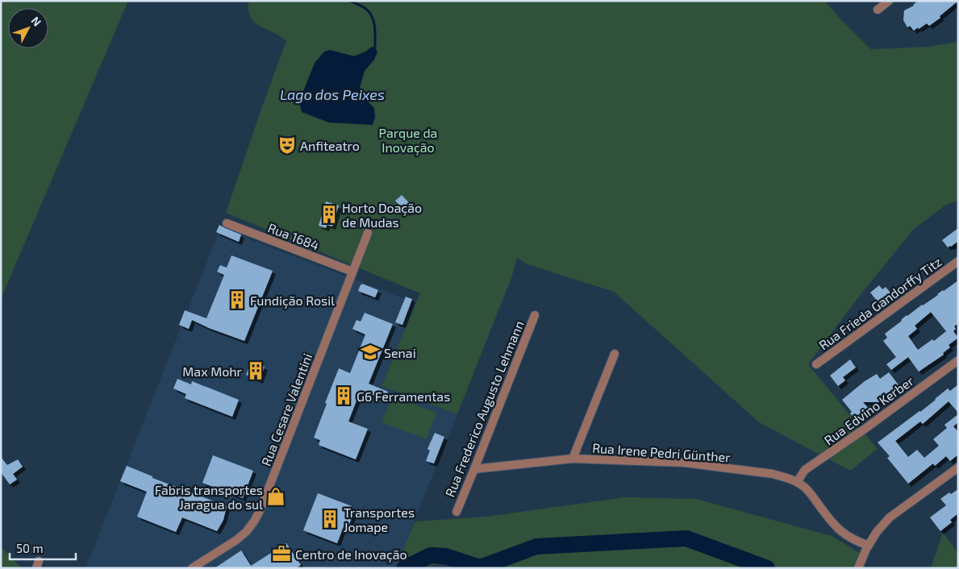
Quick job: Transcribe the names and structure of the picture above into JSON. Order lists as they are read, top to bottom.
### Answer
{
  "streets": {
    "street": [
      "Rua 1684",
      "Rua Frieda Gandorffy Titz",
      "Rua Frederico Augusto Lehmann",
      "Rua Cesare Valentini",
      "Rua Edvino Kerber",
      "Rua Irene Pedri Günther"
    ]
  },
  "crossings": [
    ["Rua 1684", "Rua Cesare Valentini"],
    ["Rua Frederico Augusto Lehmann", "Rua Irene Pedri Günther"],
    ["Rua Edvino Kerber", "Rua Irene Pedri Günther"]
  ],
  "water": ["Lago dos Peixes"],
  "parks": ["Parque da Inovação"],
  "places": {
    "theatre": ["Anfiteatro"],
    "building": [
      "Horto Doação de Mudas",
      "Fundição Rosil",
      "Max Mohr",
      "G6 Ferramentas",
      "Transportes Jomape"
    ],
    "school or university": ["Senai"],
    "shop": ["Fabris transportes Jaragua do sul"],
    "office": ["Centro de Inovação"]
  },
  "scale_bar": "50 m",
  "north": "top right"
}
